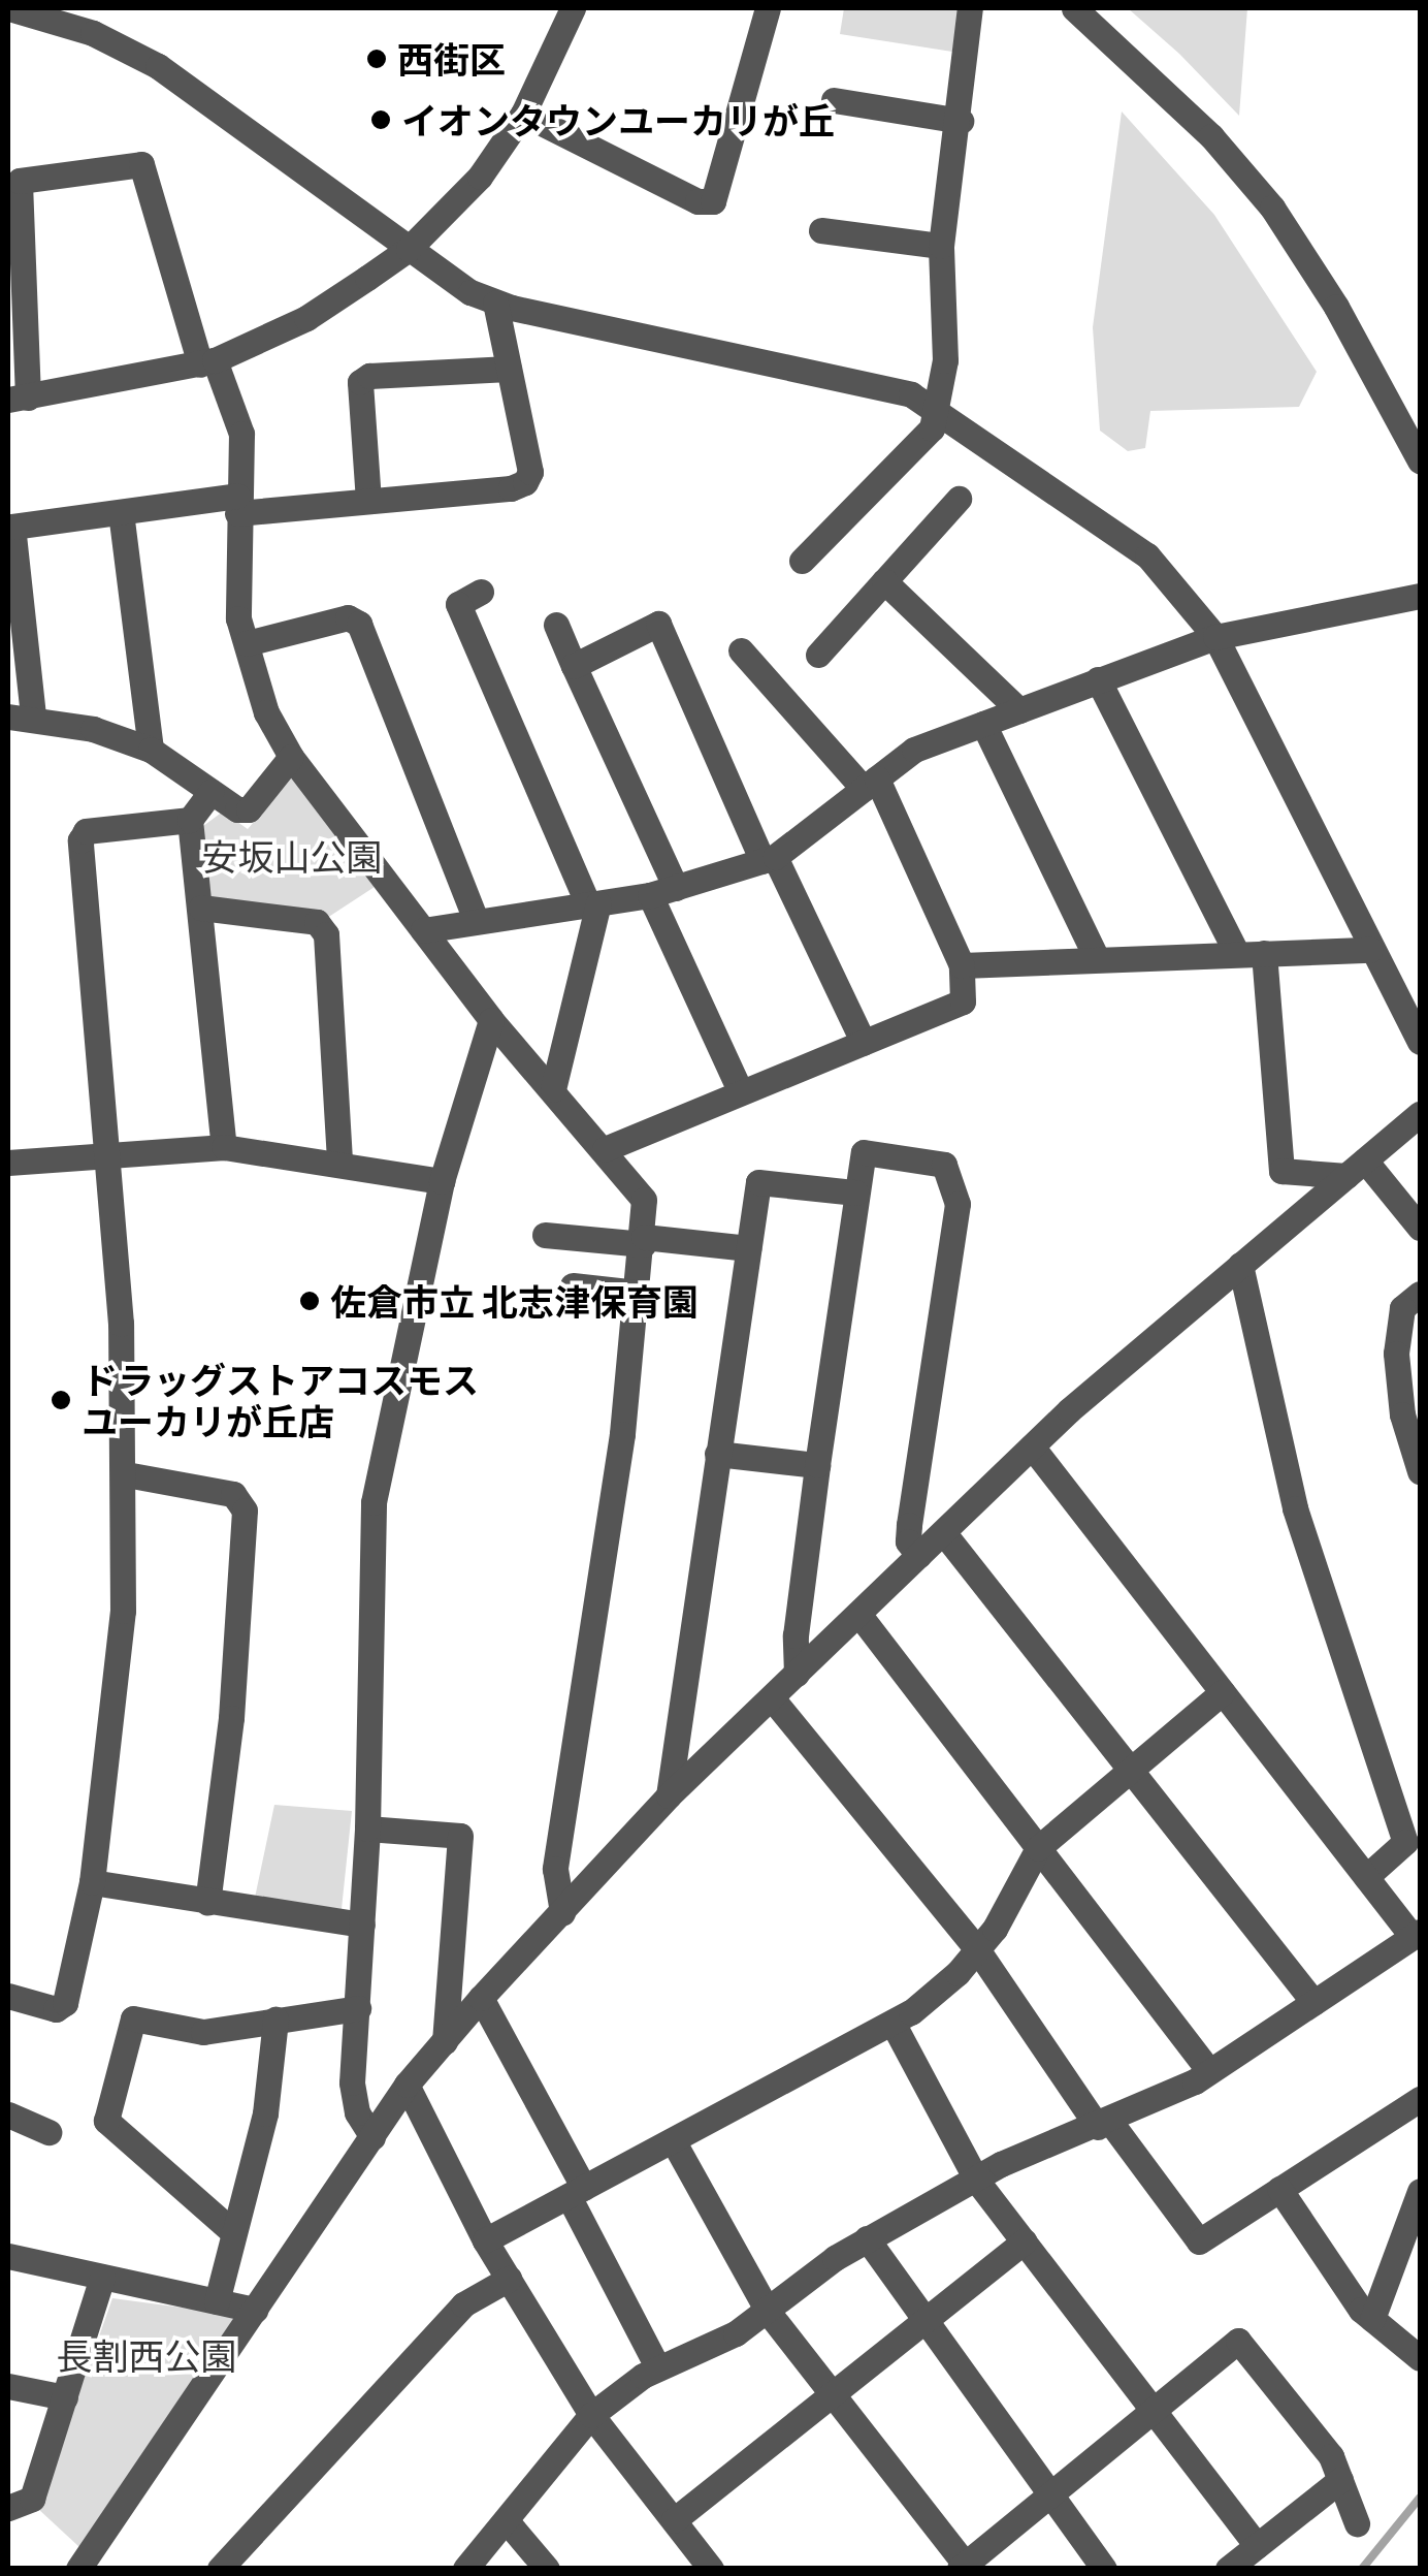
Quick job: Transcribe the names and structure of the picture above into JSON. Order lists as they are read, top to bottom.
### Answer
{
  "parks": ["安坂山公園", "長割西公園"],
  "places": [
    "西街区",
    "イオンタウンユーカリが丘",
    "佐倉市立 北志津保育園",
    "ドラッグストアコスモス ユーカリが丘店"
  ]
}
